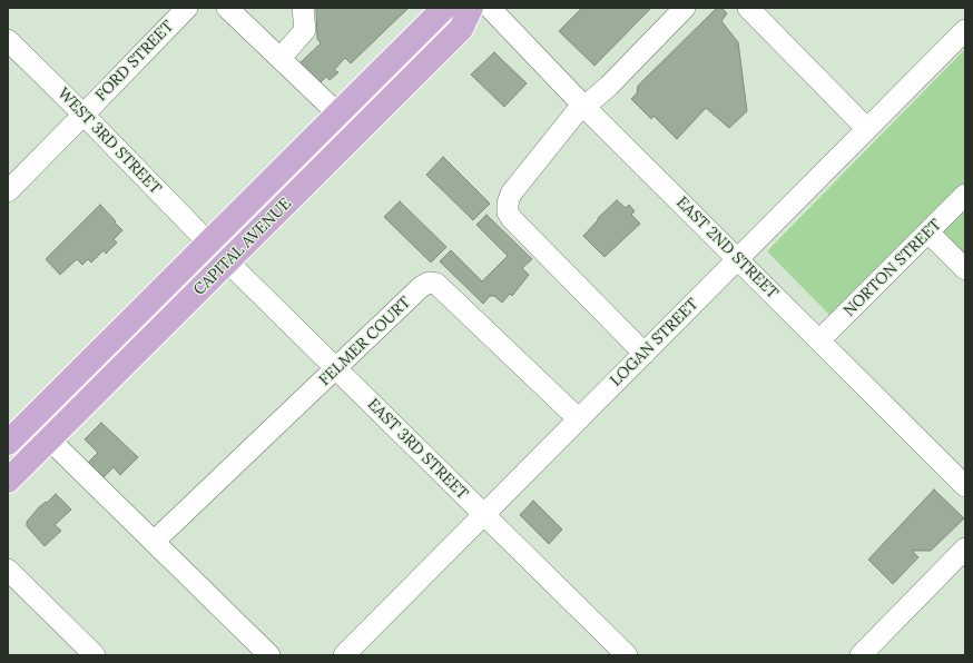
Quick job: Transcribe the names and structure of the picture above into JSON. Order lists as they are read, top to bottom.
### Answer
{
  "streets": {
    "main road": ["CAPITAL AVENUE"],
    "street": [
      "FORD STREET",
      "WEST 3RD STREET",
      "EAST 2ND STREET",
      "NORTON STREET",
      "FELMER COURT",
      "LOGAN STREET",
      "EAST 3RD STREET"
    ]
  },
  "crossings": [
    ["FORD STREET", "WEST 3RD STREET"],
    ["WEST 3RD STREET", "CAPITAL AVENUE"],
    ["WEST 3RD STREET", "EAST 3RD STREET"],
    ["CAPITAL AVENUE", "EAST 3RD STREET"],
    ["EAST 2ND STREET", "NORTON STREET"],
    ["EAST 2ND STREET", "LOGAN STREET"],
    ["FELMER COURT", "LOGAN STREET"],
    ["FELMER COURT", "EAST 3RD STREET"],
    ["LOGAN STREET", "EAST 3RD STREET"]
  ]
}
